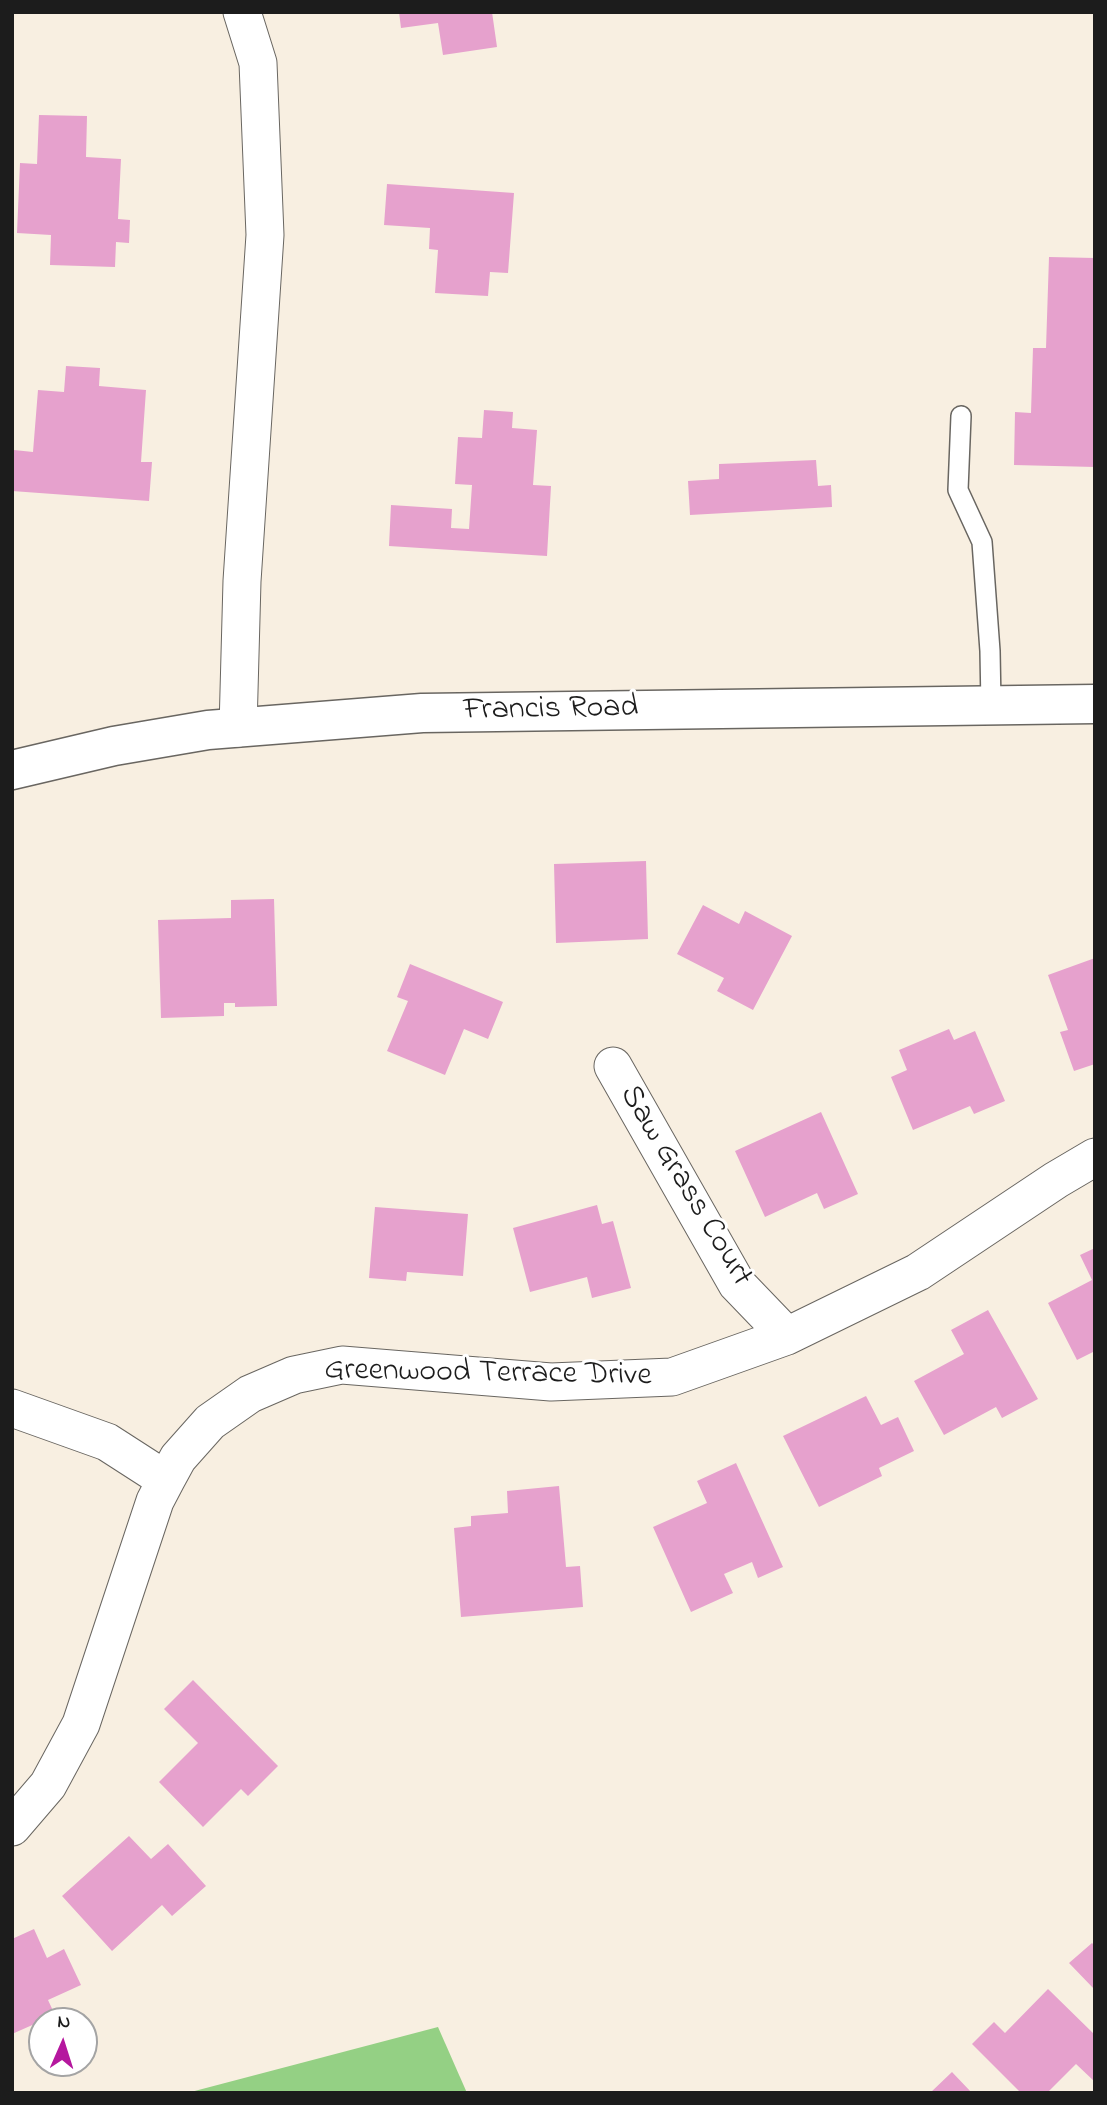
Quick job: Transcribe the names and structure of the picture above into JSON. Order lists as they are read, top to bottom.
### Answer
{
  "streets": {
    "street": ["Francis Road", "Saw Grass Court", "Greenwood Terrace Drive"]
  },
  "crossings": [
    ["Saw Grass Court", "Greenwood Terrace Drive"]
  ],
  "north": "top"
}
